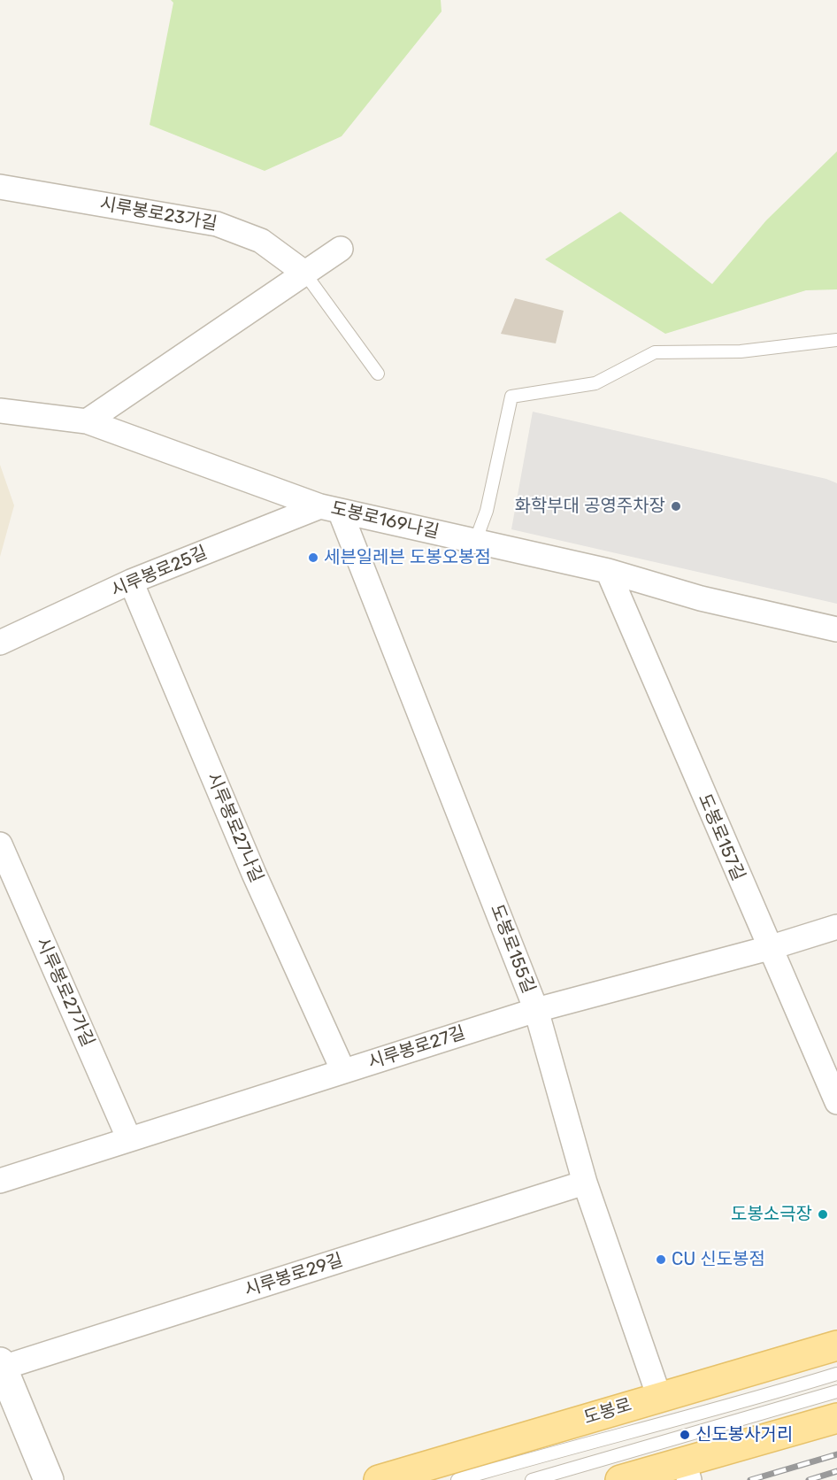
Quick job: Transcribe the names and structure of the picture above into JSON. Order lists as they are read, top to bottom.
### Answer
{
  "streets": {
    "main road": ["도봉로"],
    "street": [
      "시루봉로23가길",
      "도봉로169나길",
      "시루봉로25길",
      "시루봉로27나길",
      "도봉로157길",
      "도봉로155길",
      "시루봉로27가길",
      "시루봉로27길",
      "시루봉로29길"
    ]
  },
  "crossings": [
    ["도봉로169나길", "시루봉로25길"],
    ["도봉로169나길", "도봉로157길"],
    ["도봉로169나길", "도봉로155길"],
    ["시루봉로25길", "시루봉로27나길"],
    ["시루봉로25길", "도봉로155길"],
    ["시루봉로27나길", "시루봉로27길"],
    ["도봉로157길", "시루봉로27길"],
    ["도봉로155길", "시루봉로27길"],
    ["도봉로155길", "시루봉로29길"],
    ["도봉로155길", "도봉로"],
    ["시루봉로27가길", "시루봉로27길"]
  ],
  "places": [
    "화학부대 공영주차장",
    "세븐일레븐 도봉오봉점",
    "도봉소극장",
    "CU 신도봉점",
    "신도봉사거리"
  ]
}
